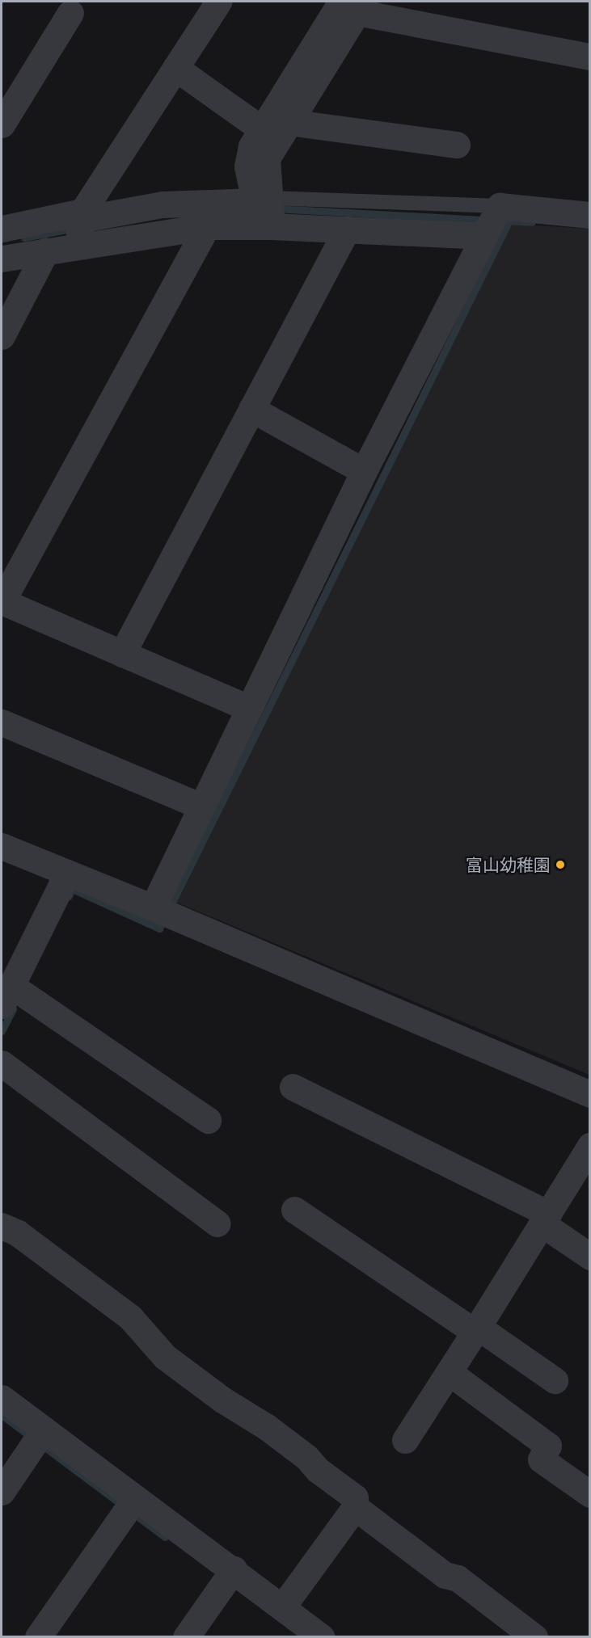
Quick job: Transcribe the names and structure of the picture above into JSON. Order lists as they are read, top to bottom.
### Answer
{
  "places": ["富山幼稚園"]
}
